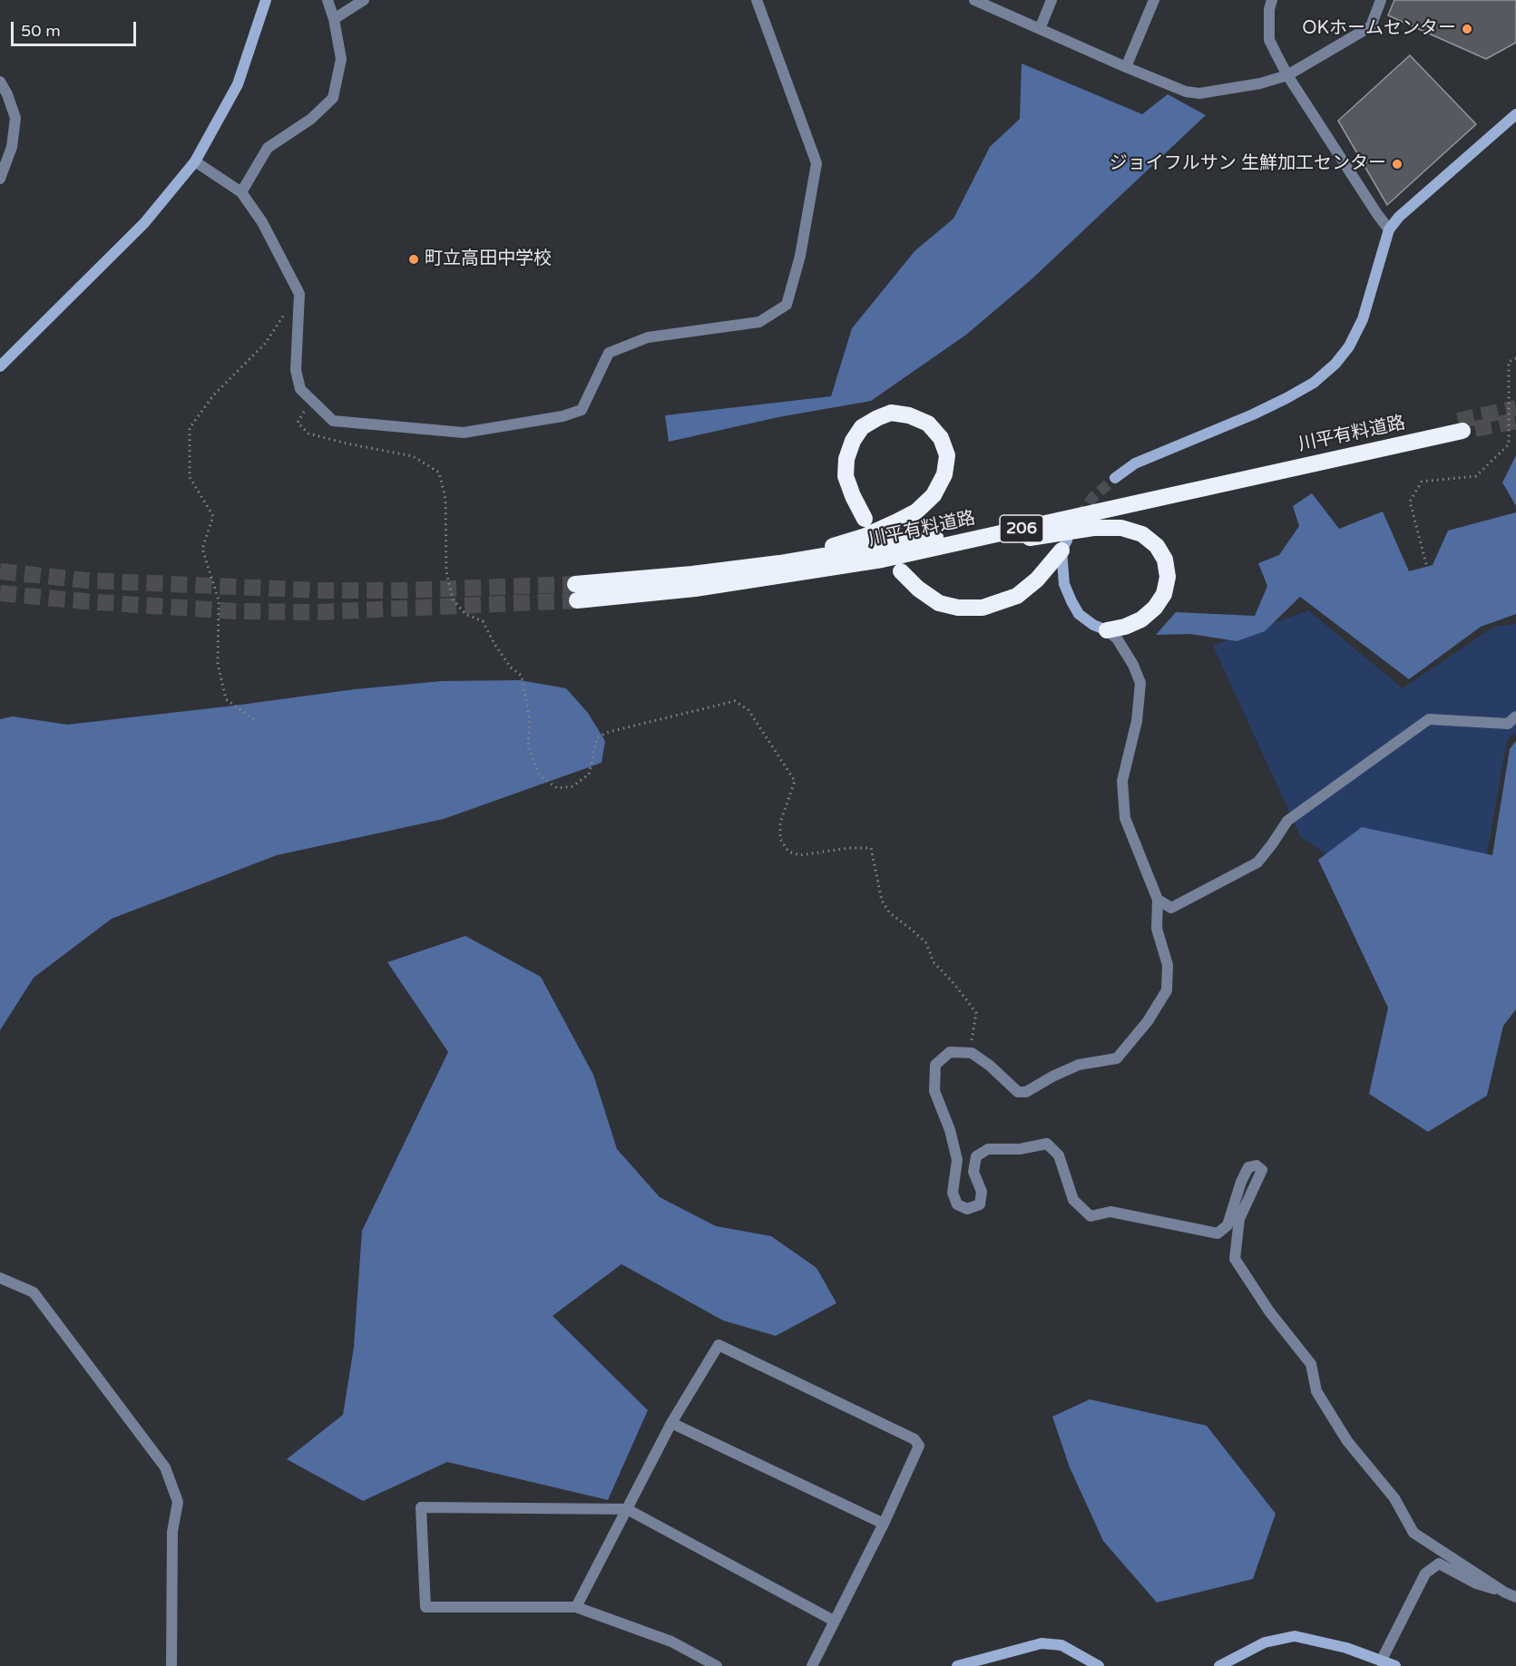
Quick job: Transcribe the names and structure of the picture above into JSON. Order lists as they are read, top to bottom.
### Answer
{
  "streets": {
    "highway": ["川平有料道路", "206"]
  },
  "places": ["OKホームセンター", "ジョイフルサン 生鮮加工センター", "町立高田中学校"],
  "scale_bar": "50 m"
}
